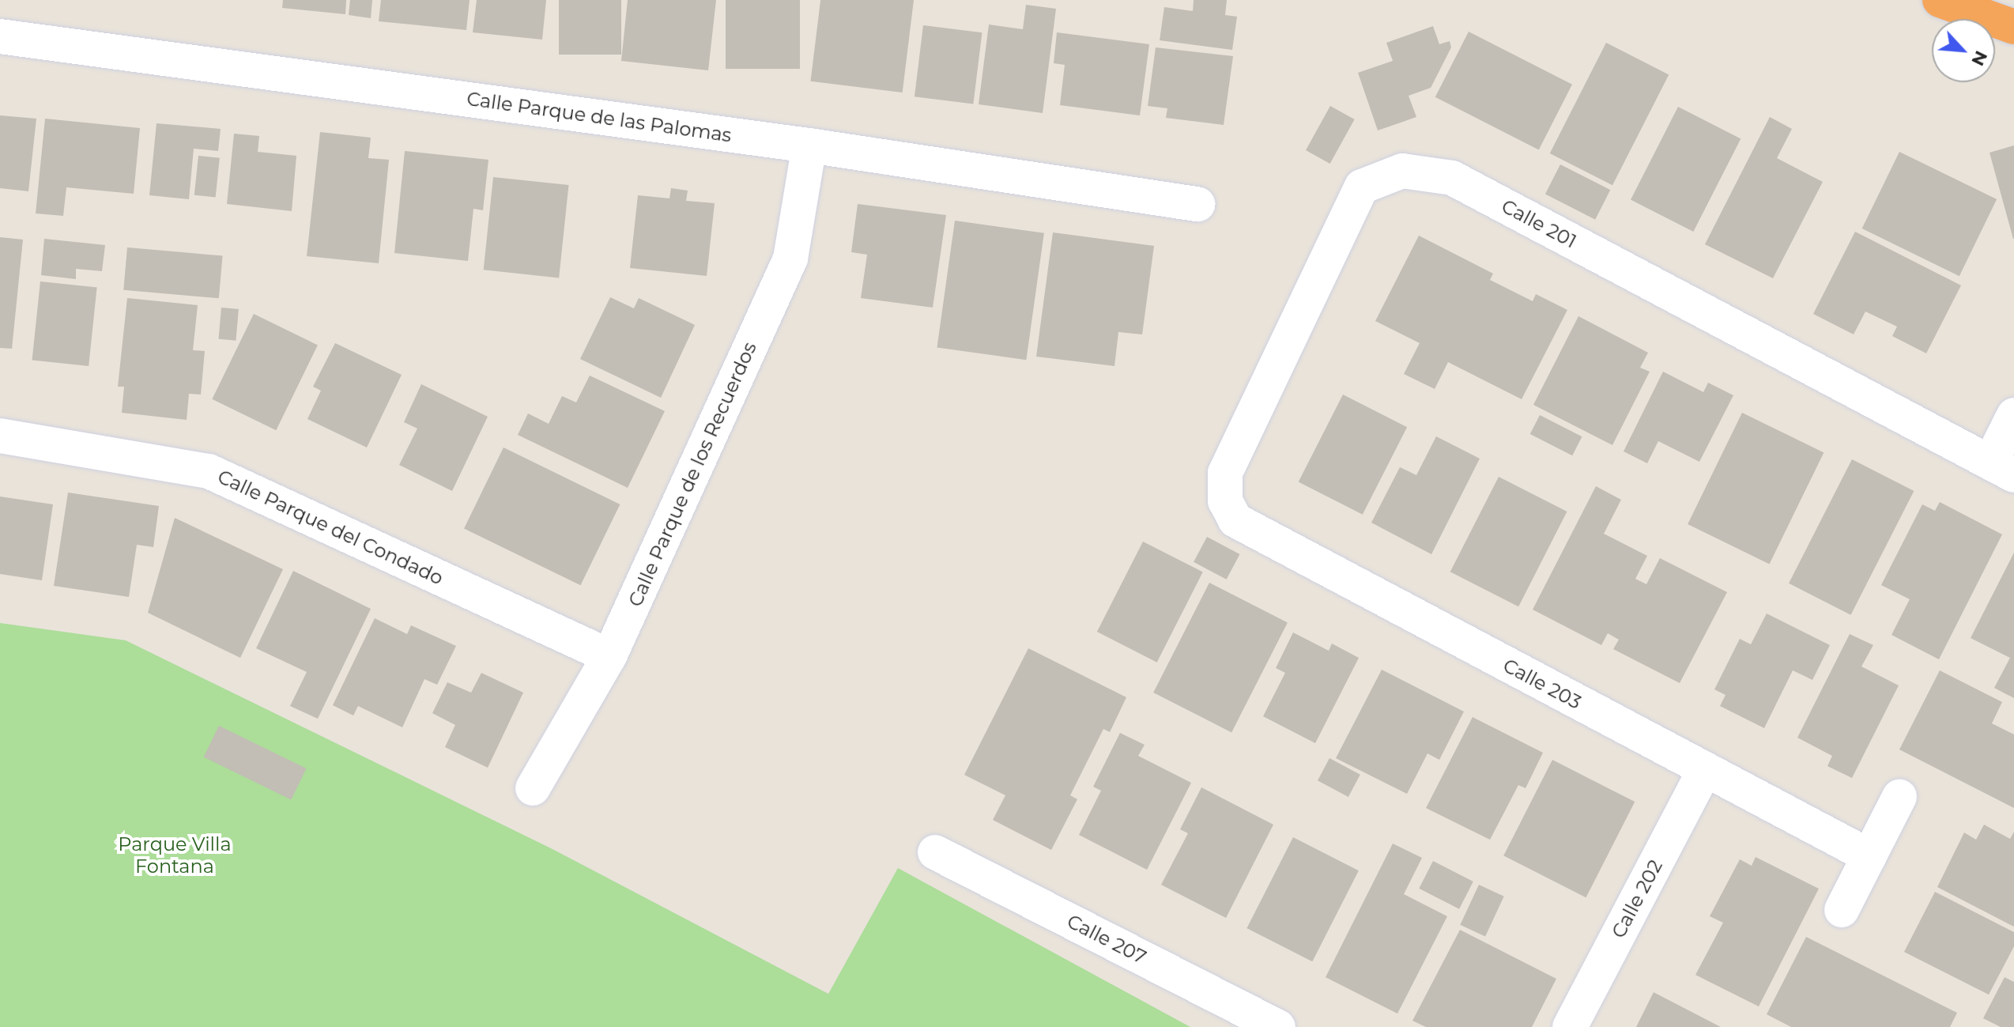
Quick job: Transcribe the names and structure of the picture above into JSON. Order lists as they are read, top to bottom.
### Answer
{
  "streets": {
    "street": [
      "Calle Parque de las Palomas",
      "Calle 201",
      "Calle Parque de los Recuerdos",
      "Calle Parque del Condado",
      "Calle 203",
      "Calle 202",
      "Calle 207"
    ]
  },
  "crossings": [
    ["Calle Parque de las Palomas", "Calle Parque de los Recuerdos"],
    ["Calle 201", "Calle 203"],
    ["Calle Parque de los Recuerdos", "Calle Parque del Condado"],
    ["Calle 203", "Calle 202"]
  ],
  "parks": ["Parque Villa Fontana"],
  "north": "bottom right"
}
